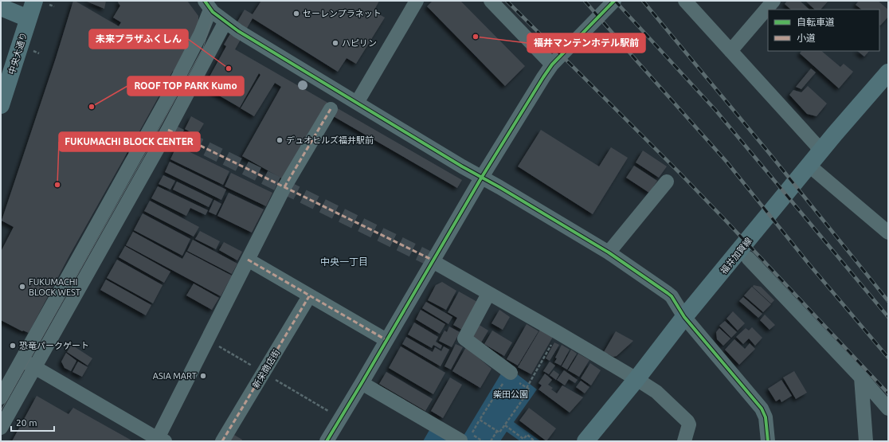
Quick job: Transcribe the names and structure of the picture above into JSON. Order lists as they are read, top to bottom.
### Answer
{
  "streets": {
    "main road": ["中央大通り", "福井加賀線"],
    "street": ["新栄商店街"]
  },
  "districts": ["中央一丁目"],
  "parks": ["柴田公園"],
  "places": [
    "セーレンプラネット",
    "福井マンテンホテル駅前",
    "ハピリン",
    "未来プラザふくしん",
    "ROOF TOP PARK Kumo",
    "デュオヒルズ福井駅前",
    "FUKUMACHI BLOCK CENTER",
    "FUKUMACHI BLOCK WEST",
    "恐竜パークゲート",
    "ASIA MART"
  ],
  "legend": ["自転車道", "小道"],
  "scale_bar": "20 m"
}
